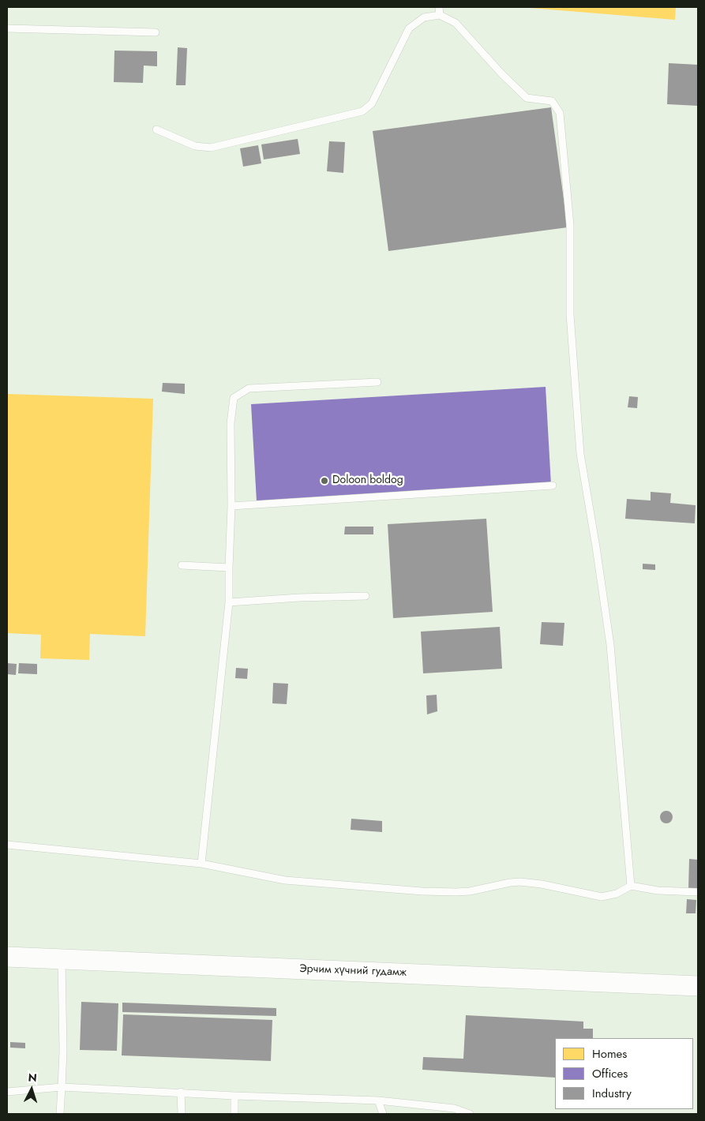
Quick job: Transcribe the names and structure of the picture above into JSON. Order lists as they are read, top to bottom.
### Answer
{
  "streets": {
    "main road": ["Эрчим хүчний гудамж"]
  },
  "places": ["Doloon boldog"],
  "legend": ["Homes", "Offices", "Industry"],
  "north": "top"
}
